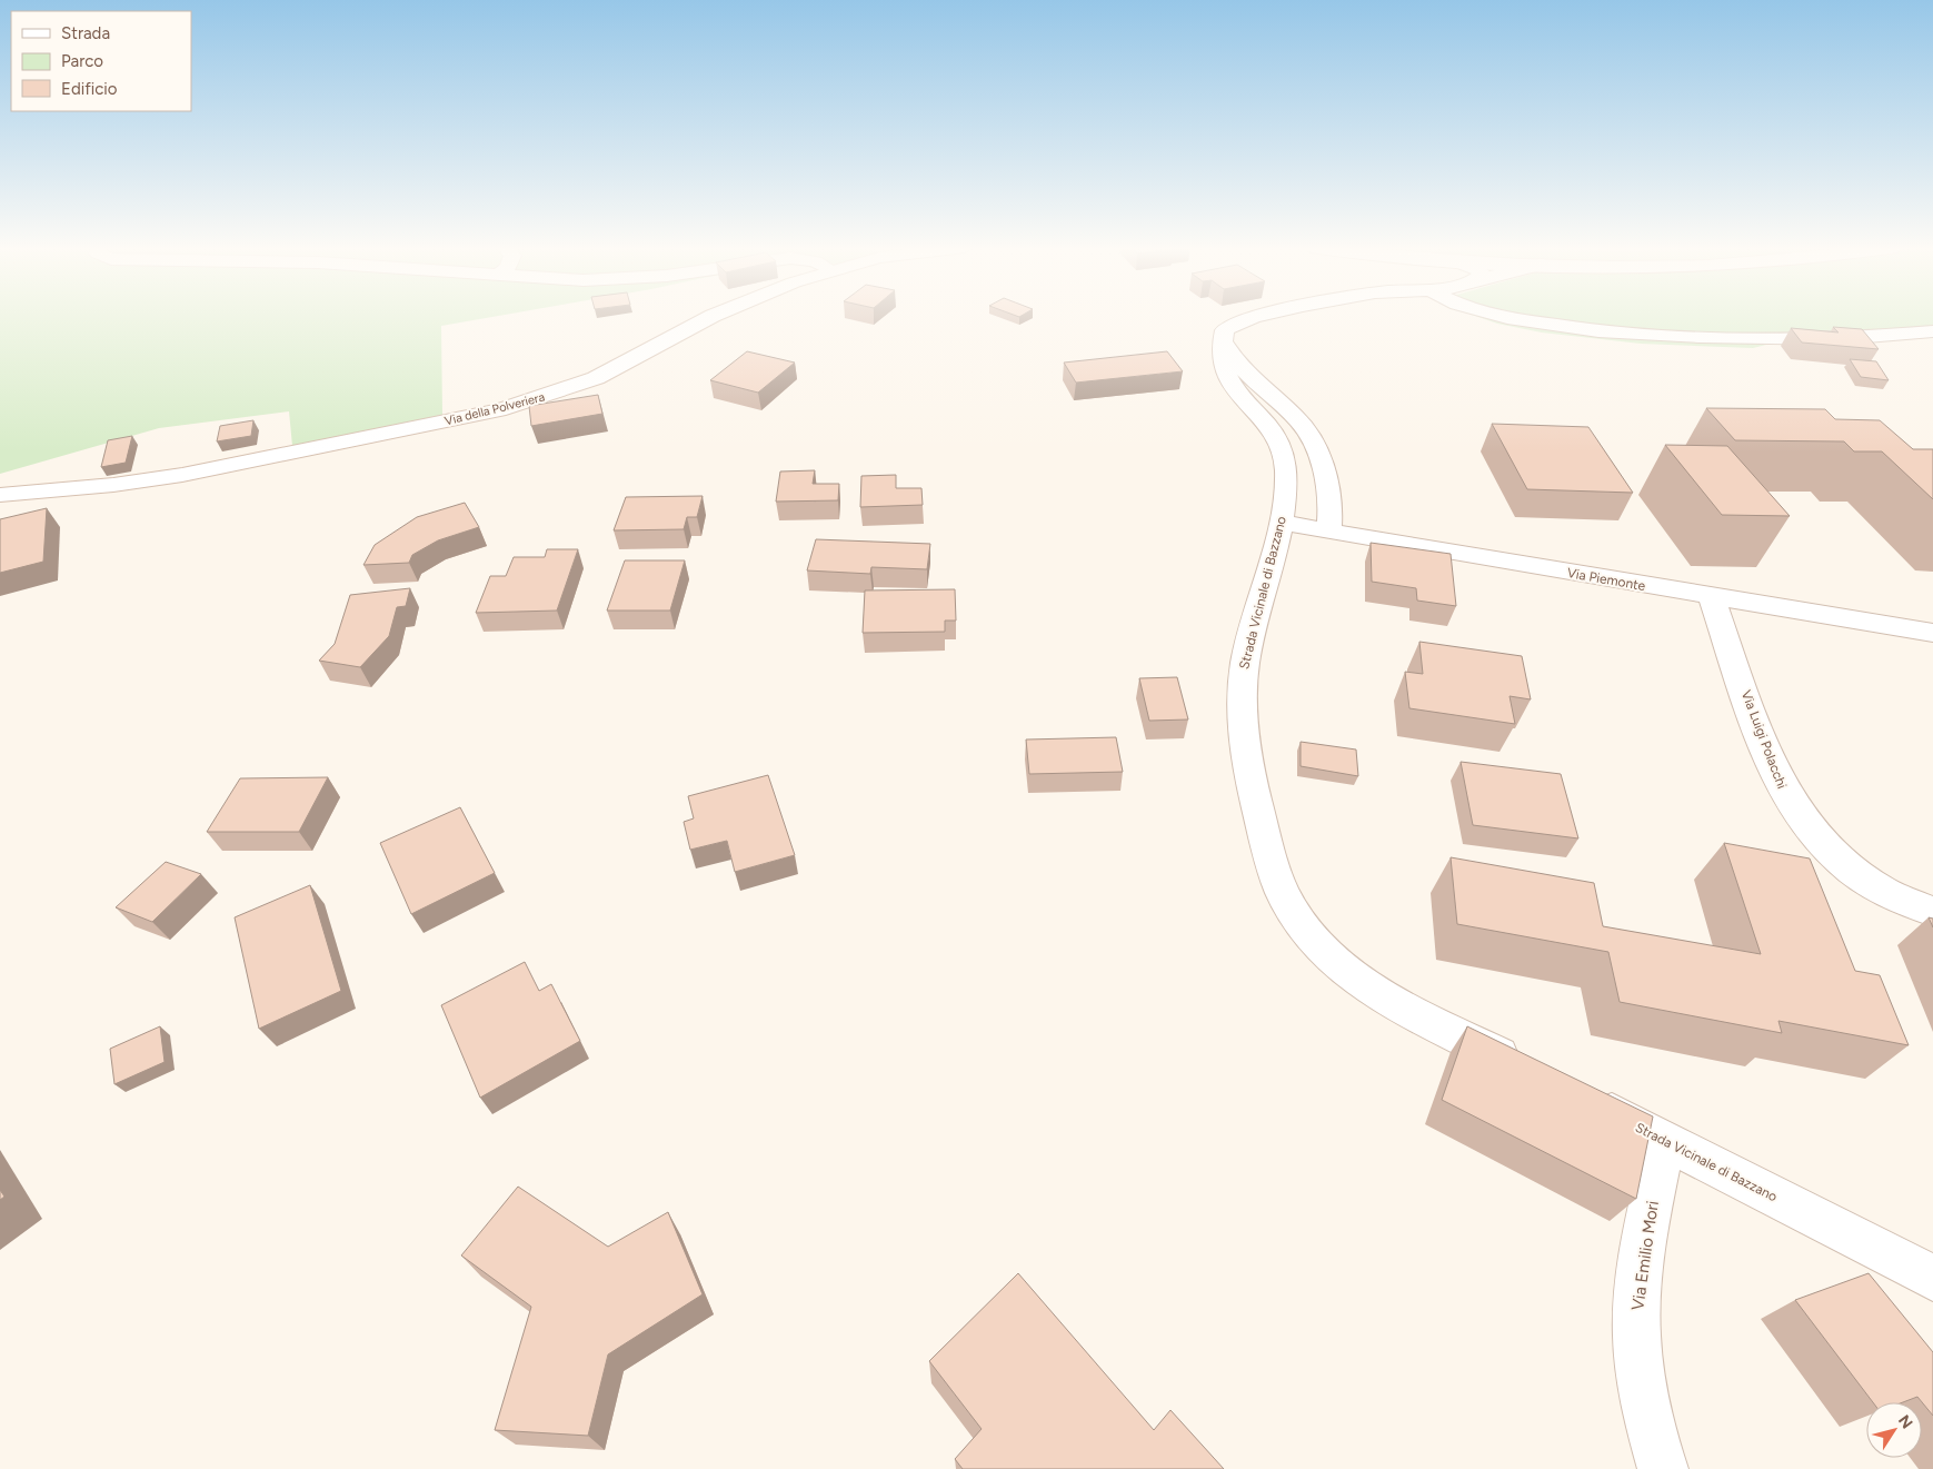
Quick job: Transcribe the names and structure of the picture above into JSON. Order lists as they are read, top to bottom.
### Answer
{
  "streets": {
    "street": [
      "Via della Polveriera",
      "Via Piemonte",
      "Strada Vicinale di Bazzano",
      "Via Luigi Polacchi",
      "Via Emilio Mori"
    ]
  },
  "crossings": [
    ["Via Piemonte", "Strada Vicinale di Bazzano"],
    ["Via Piemonte", "Via Luigi Polacchi"],
    ["Strada Vicinale di Bazzano", "Via Emilio Mori"]
  ],
  "legend": ["Strada", "Parco", "Edificio"],
  "north": "top right"
}
